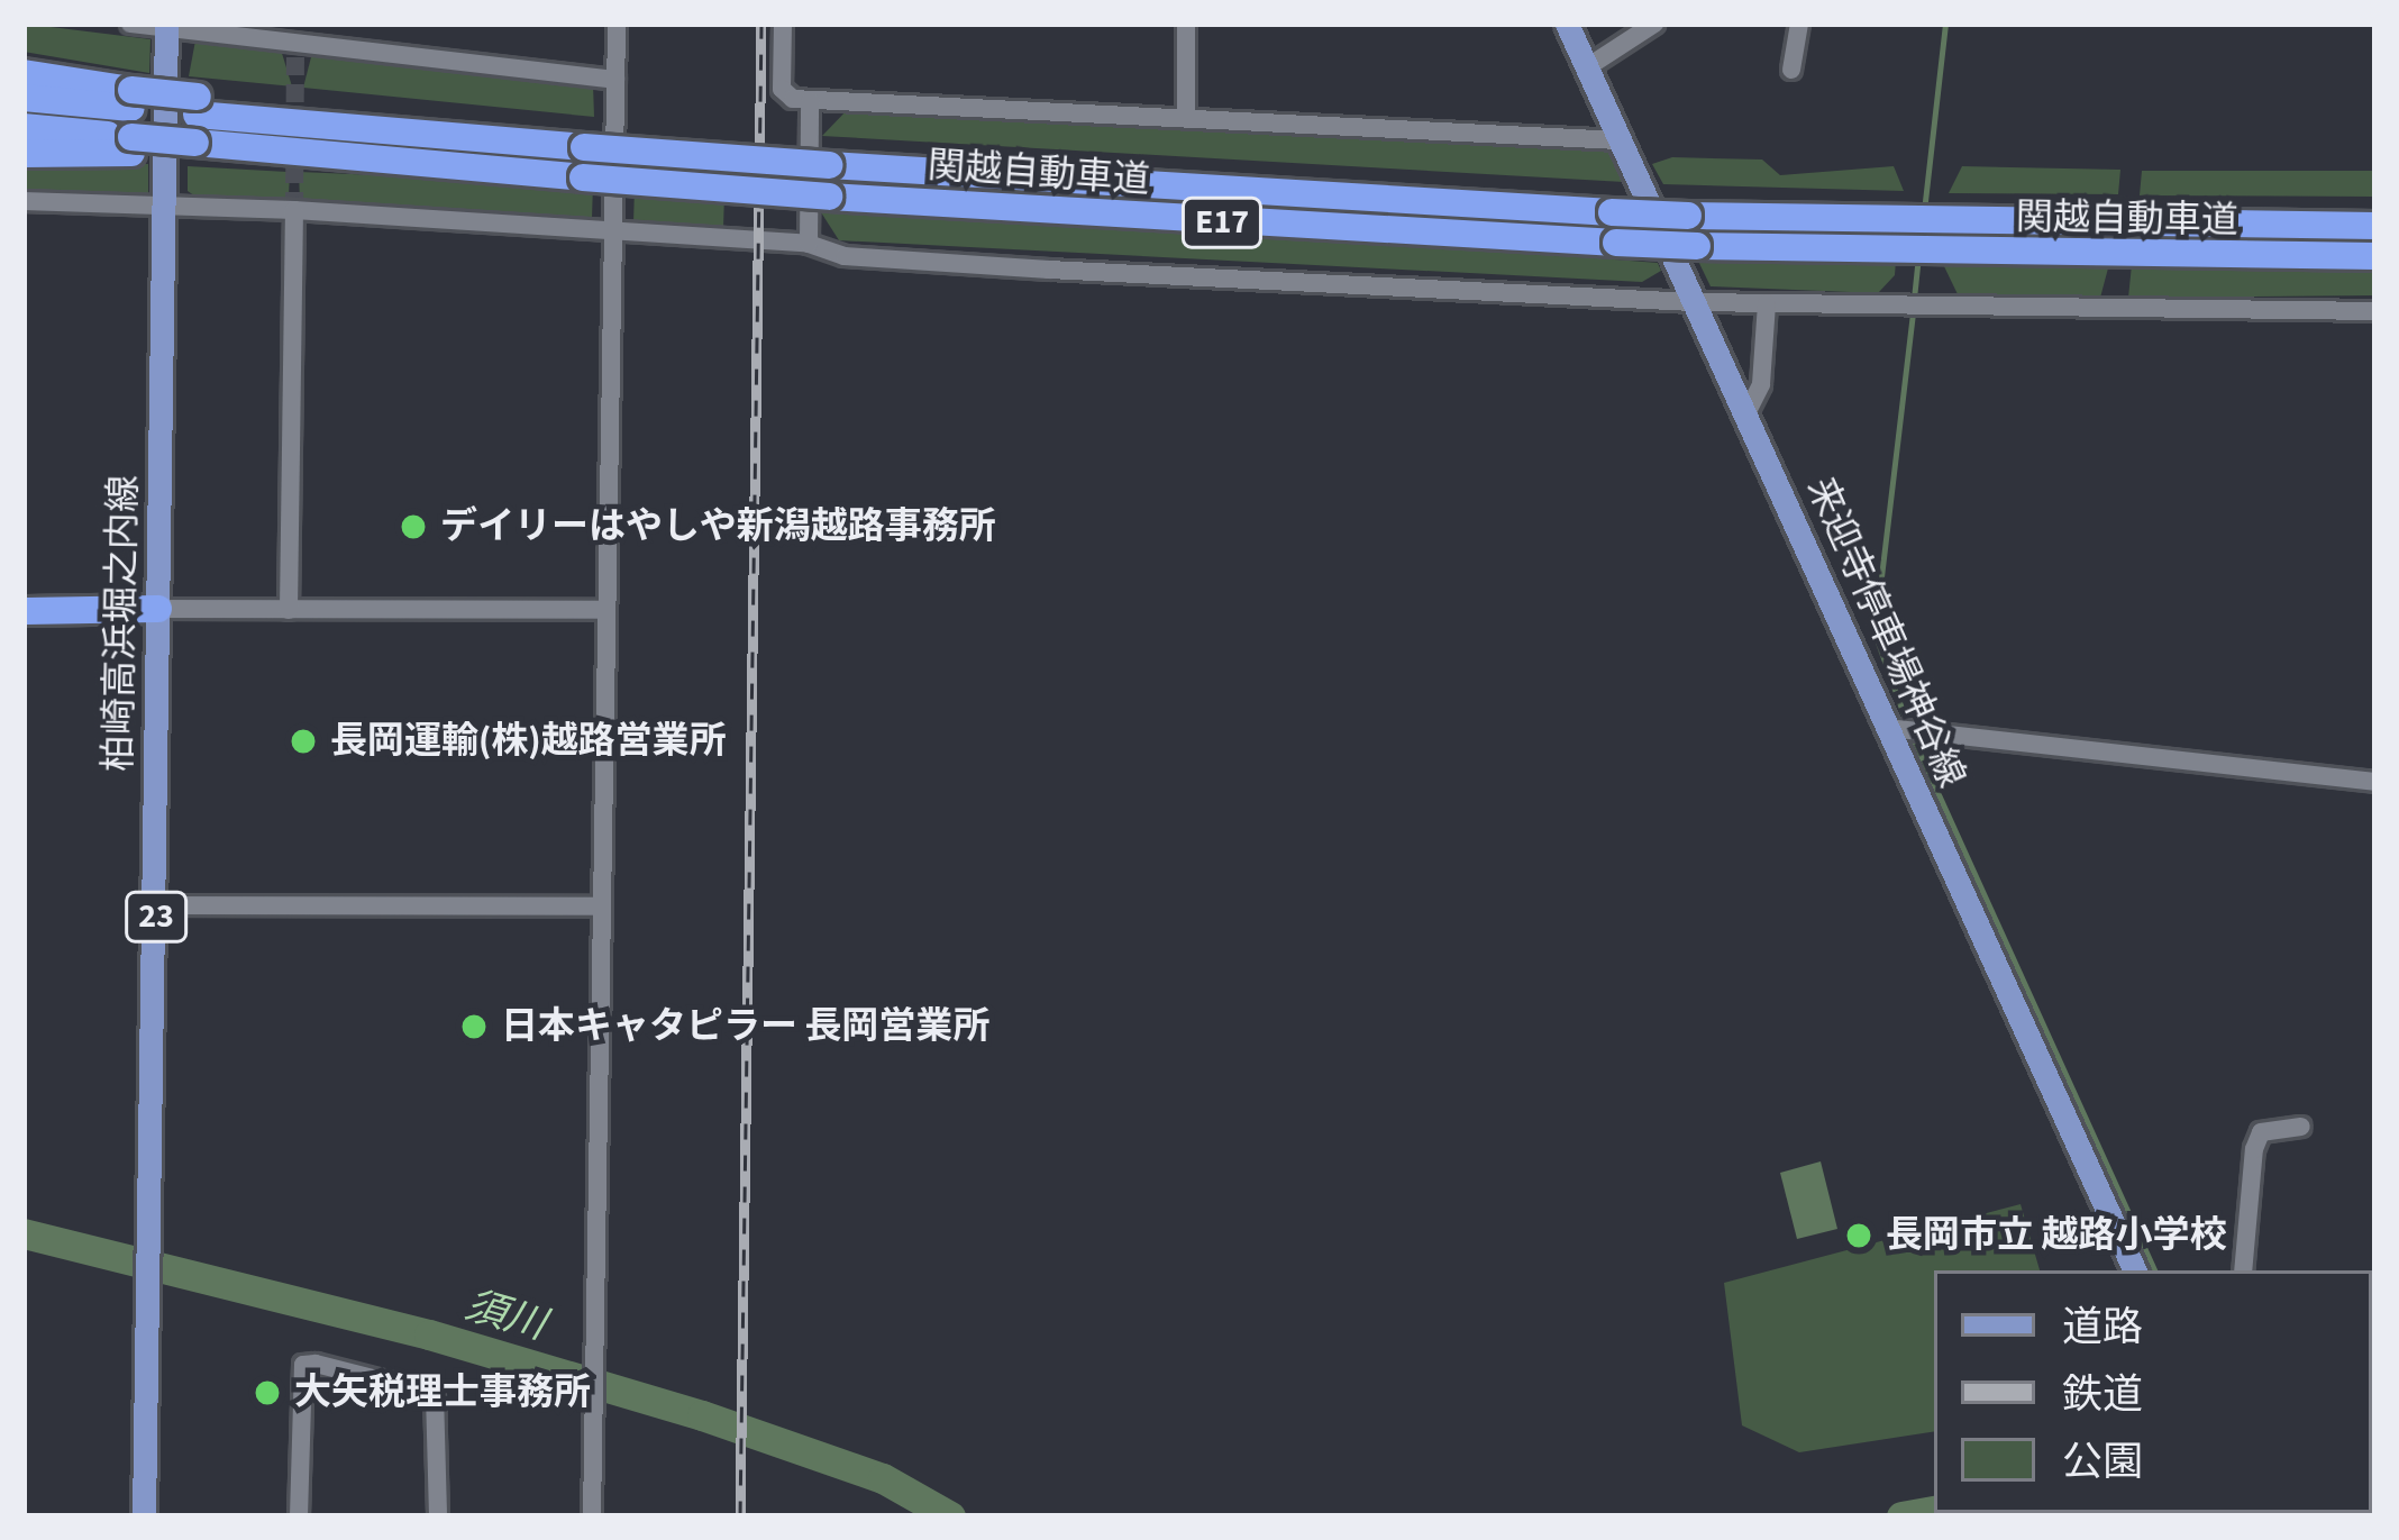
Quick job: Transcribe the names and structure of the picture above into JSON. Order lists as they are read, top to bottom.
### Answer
{
  "streets": {
    "highway": ["関越自動車道", "E17"],
    "main road": ["柏崎高浜堀之内線", "来迎寺停車場神谷線", "23"]
  },
  "water": ["須川"],
  "places": [
    "デイリーはやしや新潟越路事務所",
    "長岡運輸(株)越路営業所",
    "日本キャタピラー 長岡営業所",
    "長岡市立 越路小学校",
    "大矢税理士事務所"
  ],
  "legend": ["道路", "鉄道", "公園"]
}
